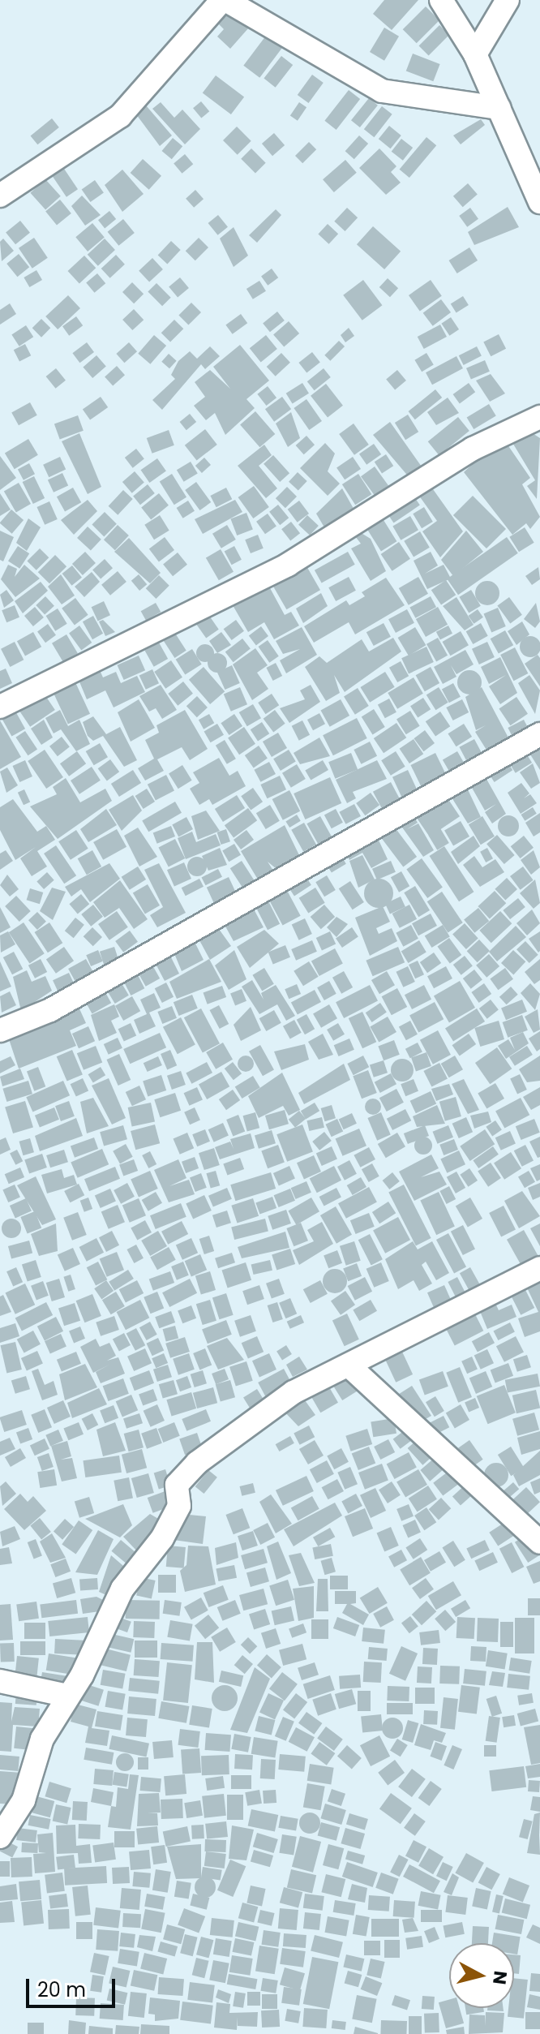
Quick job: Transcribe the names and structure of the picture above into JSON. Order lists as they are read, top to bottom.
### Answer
{
  "scale_bar": "20 m",
  "north": "right"
}
